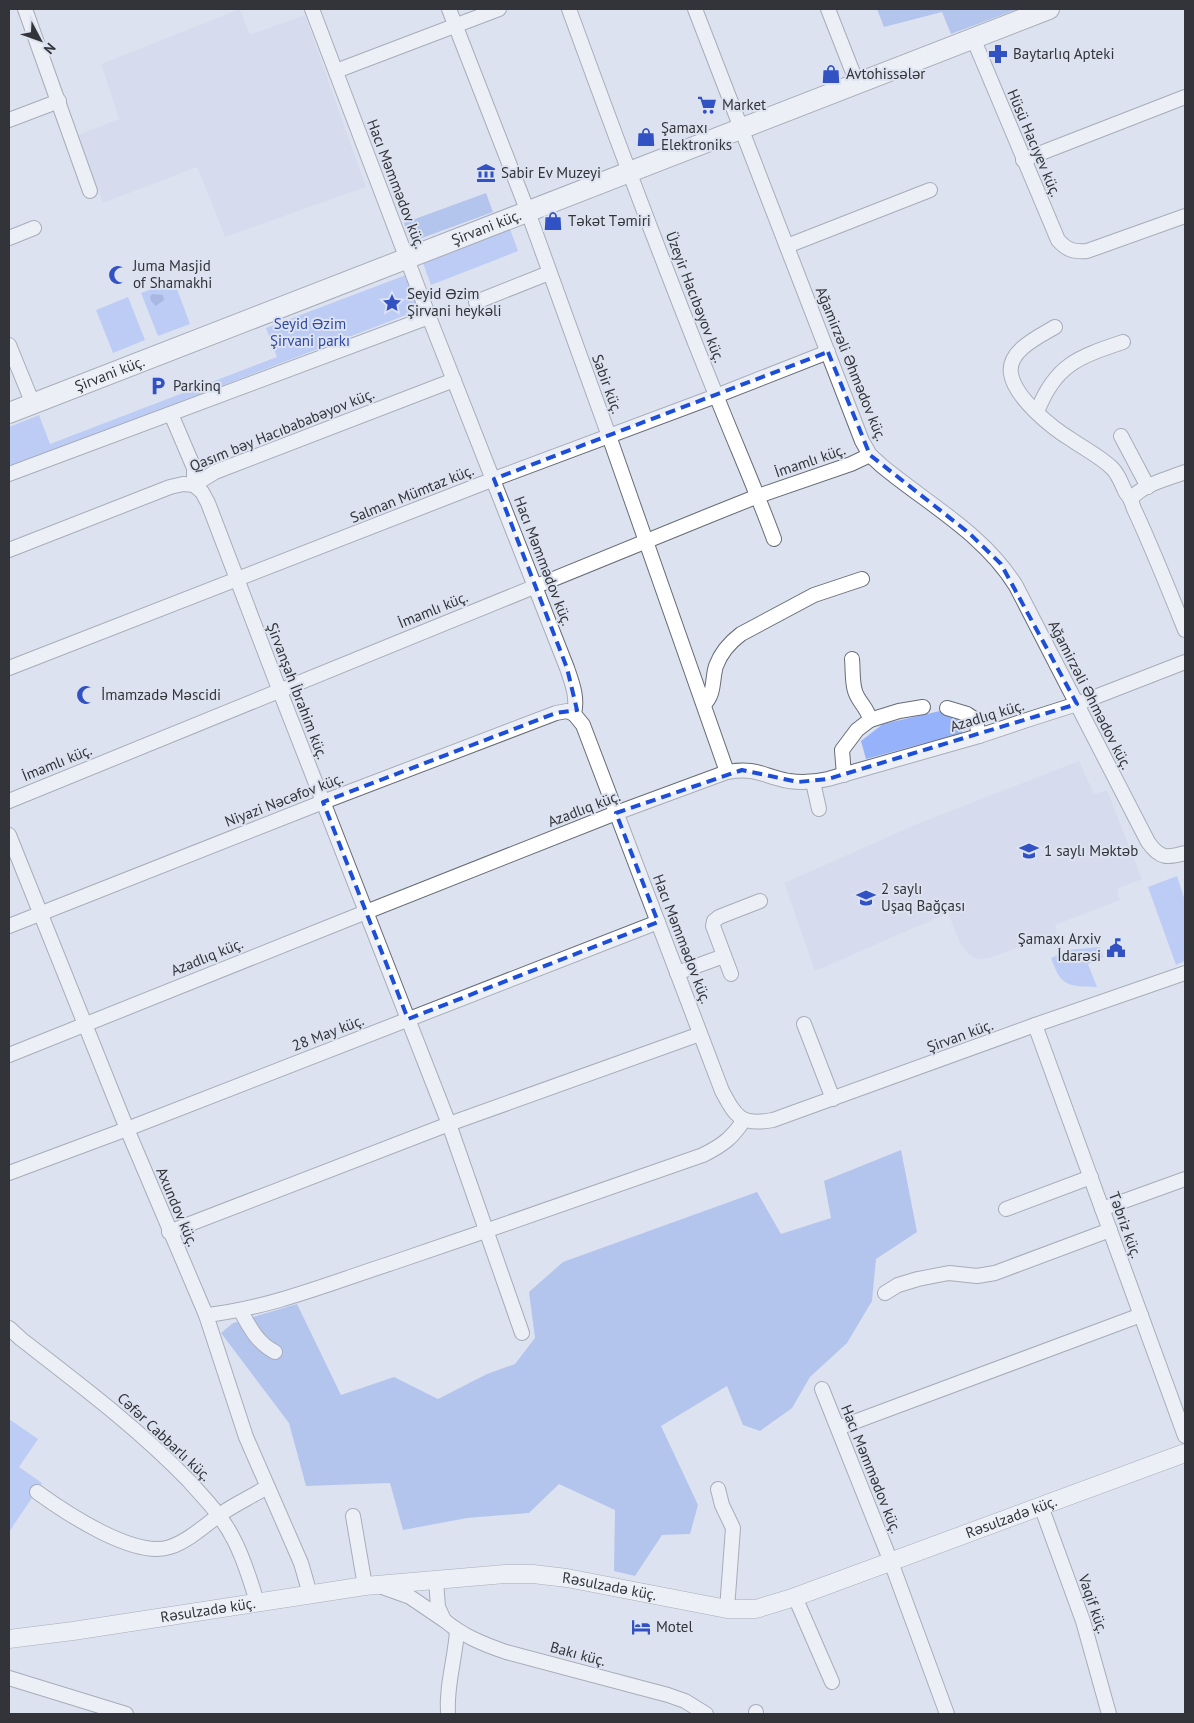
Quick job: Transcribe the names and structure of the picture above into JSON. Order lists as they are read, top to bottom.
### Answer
{
  "streets": {
    "main road": ["Şirvani küç."],
    "street": [
      "Hüsü Hacıyev küç.",
      "Hacı Məmmədov küç.",
      "Üzeyir Hacıbəyov küç.",
      "Ağamirzəli Əhmədov küç.",
      "Sabir küç.",
      "Qasım bəy Hacıbababəyov küç.",
      "İmamlı küç.",
      "Salman Mümtaz küç.",
      "Şirvanşah İbrahim küç.",
      "Azadlıq küç.",
      "Niyazi Nəcəfov küç.",
      "28 May küç.",
      "Şirvan küç.",
      "Axundov küç.",
      "Təbriz küç.",
      "Cəfər Cabbarlı küç.",
      "Rəsulzadə küç.",
      "Vaqif küç.",
      "Bakı küç."
    ]
  },
  "crossings": [
    ["Hüsü Hacıyev küç.", "Şirvani küç."],
    ["Hacı Məmmədov küç.", "Şirvani küç."],
    ["Hacı Məmmədov küç.", "Qasım bəy Hacıbababəyov küç."],
    ["Hacı Məmmədov küç.", "İmamlı küç."],
    ["Hacı Məmmədov küç.", "Salman Mümtaz küç."],
    ["Hacı Məmmədov küç.", "Azadlıq küç."],
    ["Hacı Məmmədov küç.", "Niyazi Nəcəfov küç."],
    ["Hacı Məmmədov küç.", "28 May küç."],
    ["Hacı Məmmədov küç.", "Şirvan küç."],
    ["Hacı Məmmədov küç.", "Rəsulzadə küç."],
    ["Şirvani küç.", "Üzeyir Hacıbəyov küç."],
    ["Şirvani küç.", "Ağamirzəli Əhmədov küç."],
    ["Şirvani küç.", "Sabir küç."],
    ["Üzeyir Hacıbəyov küç.", "İmamlı küç."],
    ["Üzeyir Hacıbəyov küç.", "Salman Mümtaz küç."],
    ["Ağamirzəli Əhmədov küç.", "İmamlı küç."],
    ["Ağamirzəli Əhmədov küç.", "Salman Mümtaz küç."],
    ["Ağamirzəli Əhmədov küç.", "Azadlıq küç."],
    ["Sabir küç.", "İmamlı küç."],
    ["Sabir küç.", "Salman Mümtaz küç."],
    ["Sabir küç.", "Azadlıq küç."],
    ["Qasım bəy Hacıbababəyov küç.", "Şirvanşah İbrahim küç."],
    ["İmamlı küç.", "Şirvanşah İbrahim küç."],
    ["Salman Mümtaz küç.", "Şirvanşah İbrahim küç."],
    ["Şirvanşah İbrahim küç.", "Azadlıq küç."],
    ["Şirvanşah İbrahim küç.", "Niyazi Nəcəfov küç."],
    ["Şirvanşah İbrahim küç.", "28 May küç."],
    ["Azadlıq küç.", "Axundov küç."],
    ["Niyazi Nəcəfov küç.", "Axundov küç."],
    ["28 May küç.", "Axundov küç."],
    ["Şirvan küç.", "Təbriz küç."],
    ["Axundov küç.", "Rəsulzadə küç."],
    ["Cəfər Cabbarlı küç.", "Rəsulzadə küç."],
    ["Rəsulzadə küç.", "Vaqif küç."],
    ["Rəsulzadə küç.", "Bakı küç."]
  ],
  "parks": ["Seyid Əzim Şirvani parkı"],
  "places": {
    "pharmacy": ["Baytarlıq Apteki"],
    "shop": ["Avtohissələr", "Şamaxı Elektroniks", "Təkət Təmiri"],
    "supermarket": ["Market"],
    "museum": ["Sabir Ev Muzeyi"],
    "mosque": ["Juma Masjid of Shamakhi", "İmamzadə Məscidi"],
    "place": ["Seyid Əzim Şirvani heykəli"],
    "parking": ["Parkinq"],
    "school or university": ["1 saylı Məktəb", "2 saylı Uşaq Bağçası"],
    "public building": ["Şamaxı Arxiv İdarəsi"],
    "hotel": ["Motel"]
  },
  "north": "bottom right"
}
